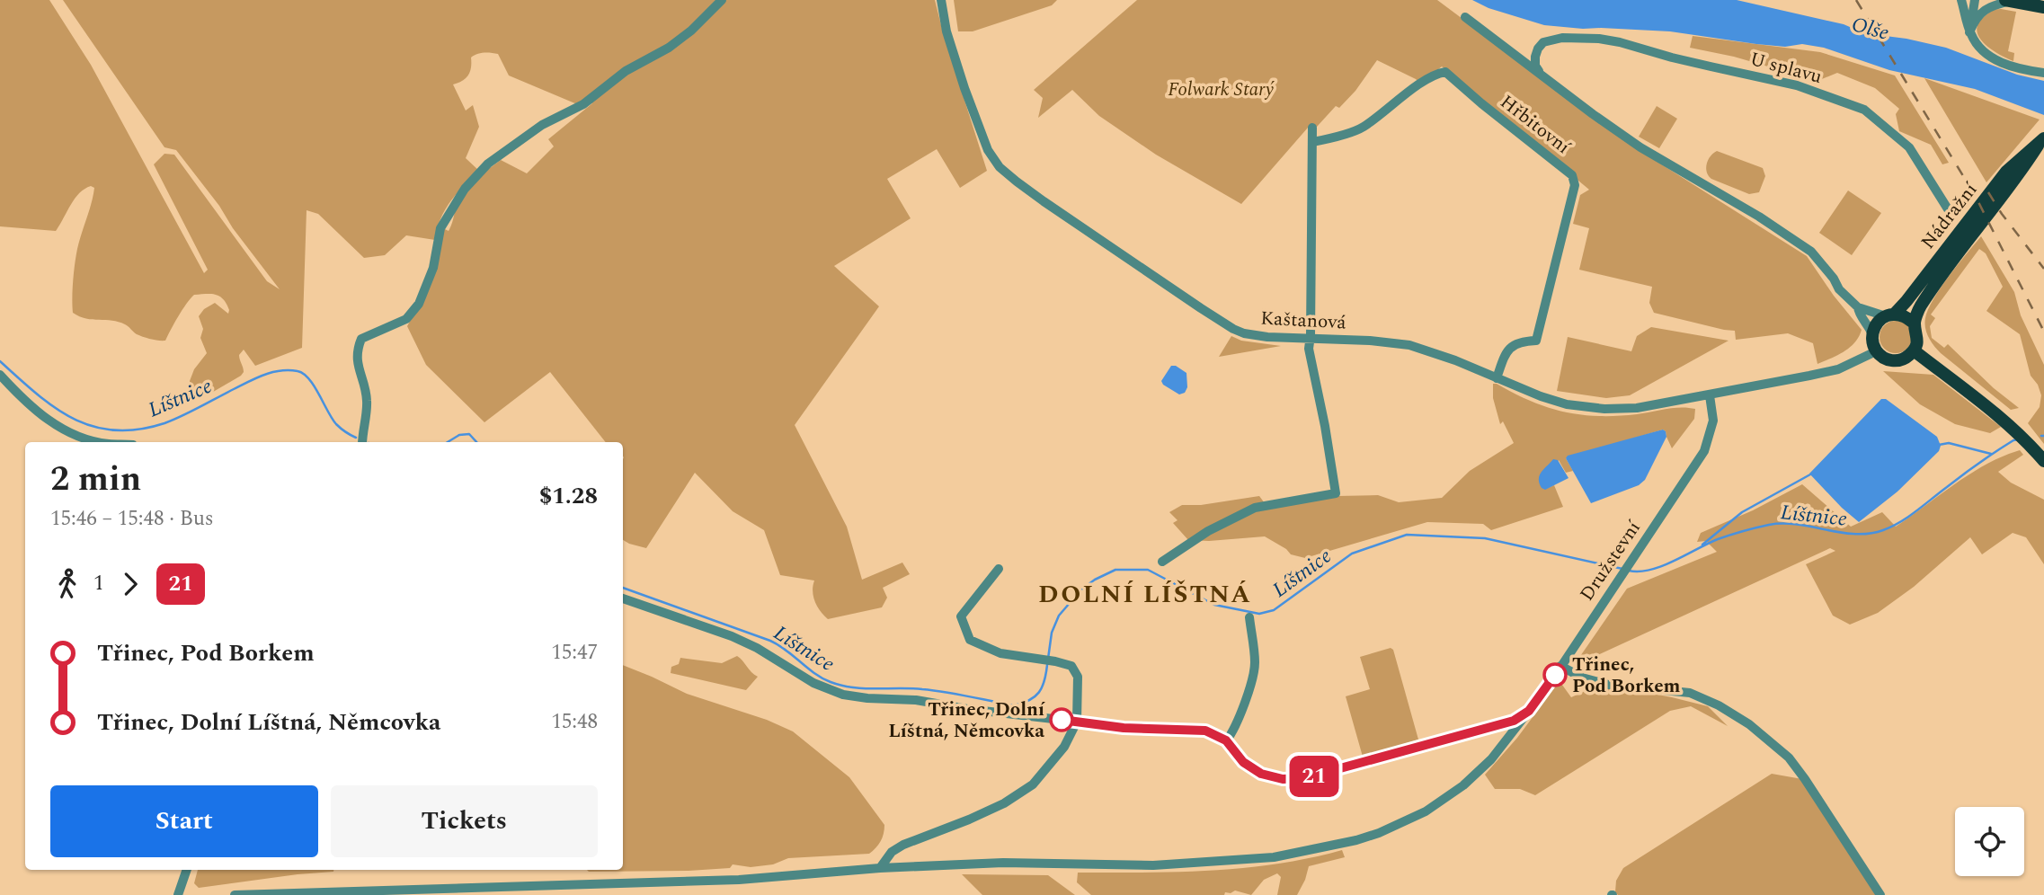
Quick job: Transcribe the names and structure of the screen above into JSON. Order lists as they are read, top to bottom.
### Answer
{
  "streets": {
    "main road": ["Nádražní"],
    "street": [
      "U splavu",
      "Hřbitovní",
      "Kaštanová",
      "Družstevní"
    ]
  },
  "crossings": [
    ["Hřbitovní", "Kaštanová"],
    ["Kaštanová", "Družstevní"]
  ],
  "districts": ["DOLNÍ LÍŠTNÁ"],
  "water": ["Olše", "Líštnice"],
  "parks": ["Folwark Starý"],
  "places": ["Třinec, Pod Borkem", "Třinec, Dolní Líštná, Němcovka"],
  "lines": ["bus line 21"],
  "page": {
    "on_map": "21",
    "heading": ["2 min", "15:46 – 15:48 · Bus", "$1.28"],
    "legs": ["1", "21"],
    "list": [
      {
        "name": "Třinec, Pod Borkem",
        "value": "15:47"
      },
      {
        "name": "Třinec, Dolní Líštná, Němcovka",
        "value": "15:48"
      }
    ],
    "buttons": ["Start", "Tickets"]
  }
}
